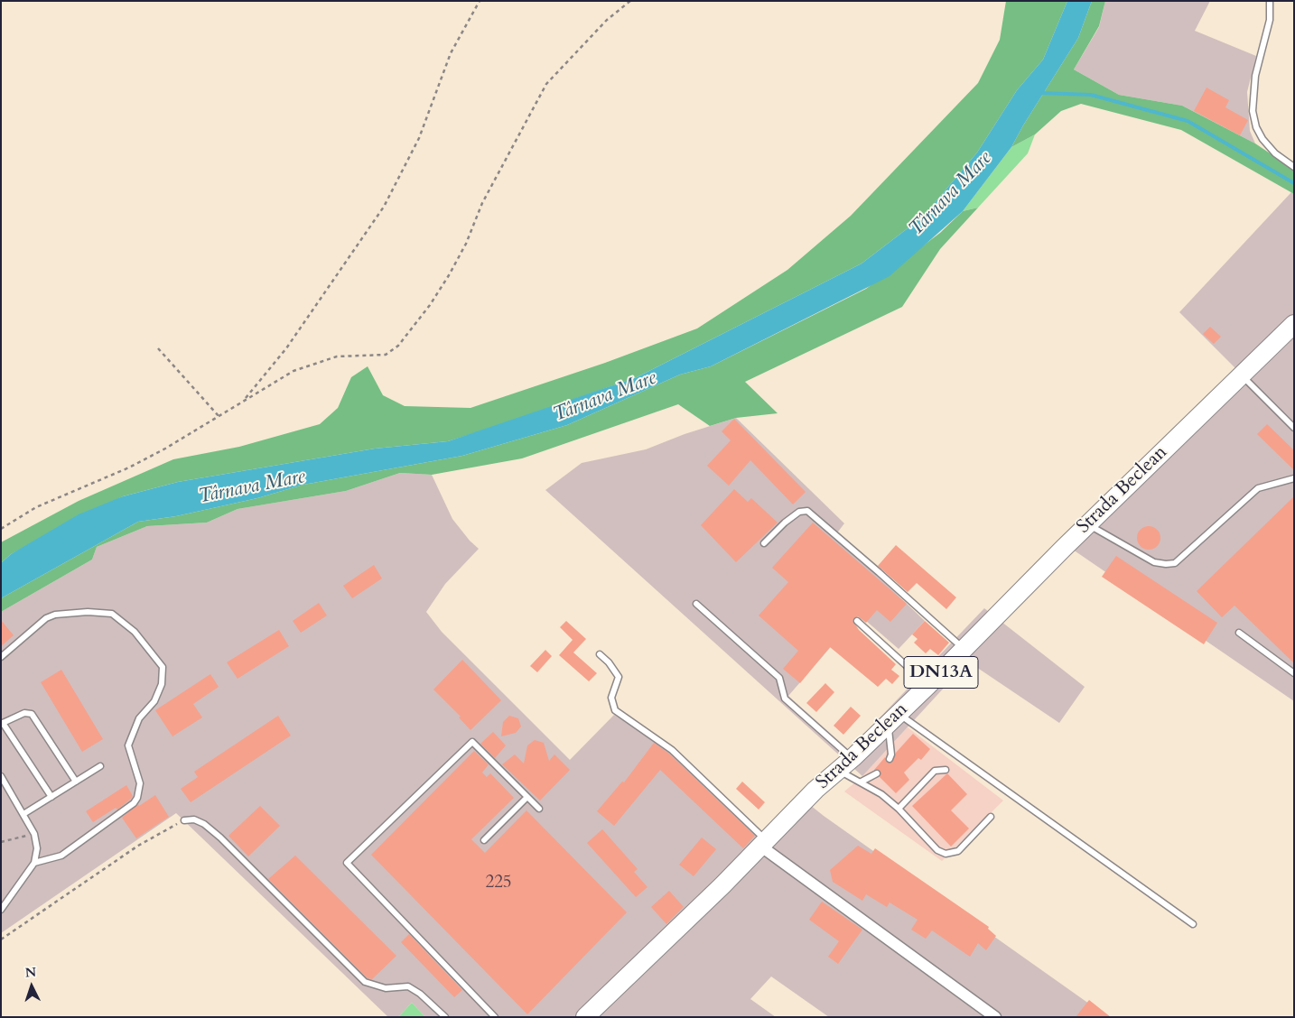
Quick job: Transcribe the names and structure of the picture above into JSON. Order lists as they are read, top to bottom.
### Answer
{
  "streets": {
    "main road": ["Strada Beclean", "DN13A"]
  },
  "water": ["Târnava Mare"],
  "house_numbers": ["225"],
  "north": "top"
}
